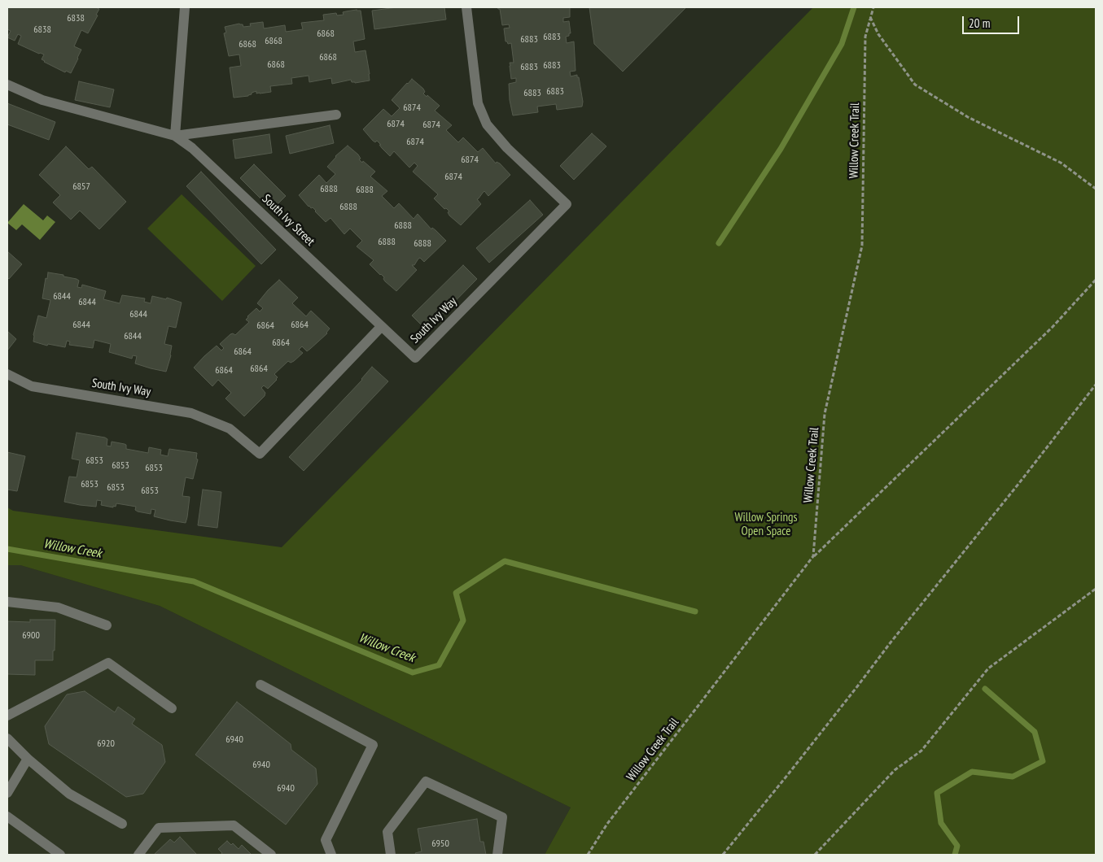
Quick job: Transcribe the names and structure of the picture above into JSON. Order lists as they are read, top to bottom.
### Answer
{
  "streets": {
    "street": ["South Ivy Street", "South Ivy Way"],
    "path": ["Willow Creek Trail"]
  },
  "crossings": [
    ["South Ivy Street", "South Ivy Way"]
  ],
  "water": ["Willow Creek"],
  "parks": ["Willow Springs Open Space"],
  "house_numbers": [
    "6838",
    "6838",
    "6868",
    "6883",
    "6883",
    "6868",
    "6868",
    "6868",
    "6868",
    "6883",
    "6883",
    "6883",
    "6883",
    "6874",
    "6874",
    "6874",
    "6874",
    "6874",
    "6874",
    "6857",
    "6888",
    "6888",
    "6888",
    "6888",
    "6888",
    "6888",
    "6844",
    "6844",
    "6844",
    "6844",
    "6864",
    "6864",
    "6844",
    "6864",
    "6864",
    "6864",
    "6864",
    "6853",
    "6853",
    "6853",
    "6853",
    "6853",
    "6853",
    "6900",
    "6940",
    "6920",
    "6940",
    "6940",
    "6950"
  ],
  "scale_bar": "20 m"
}
